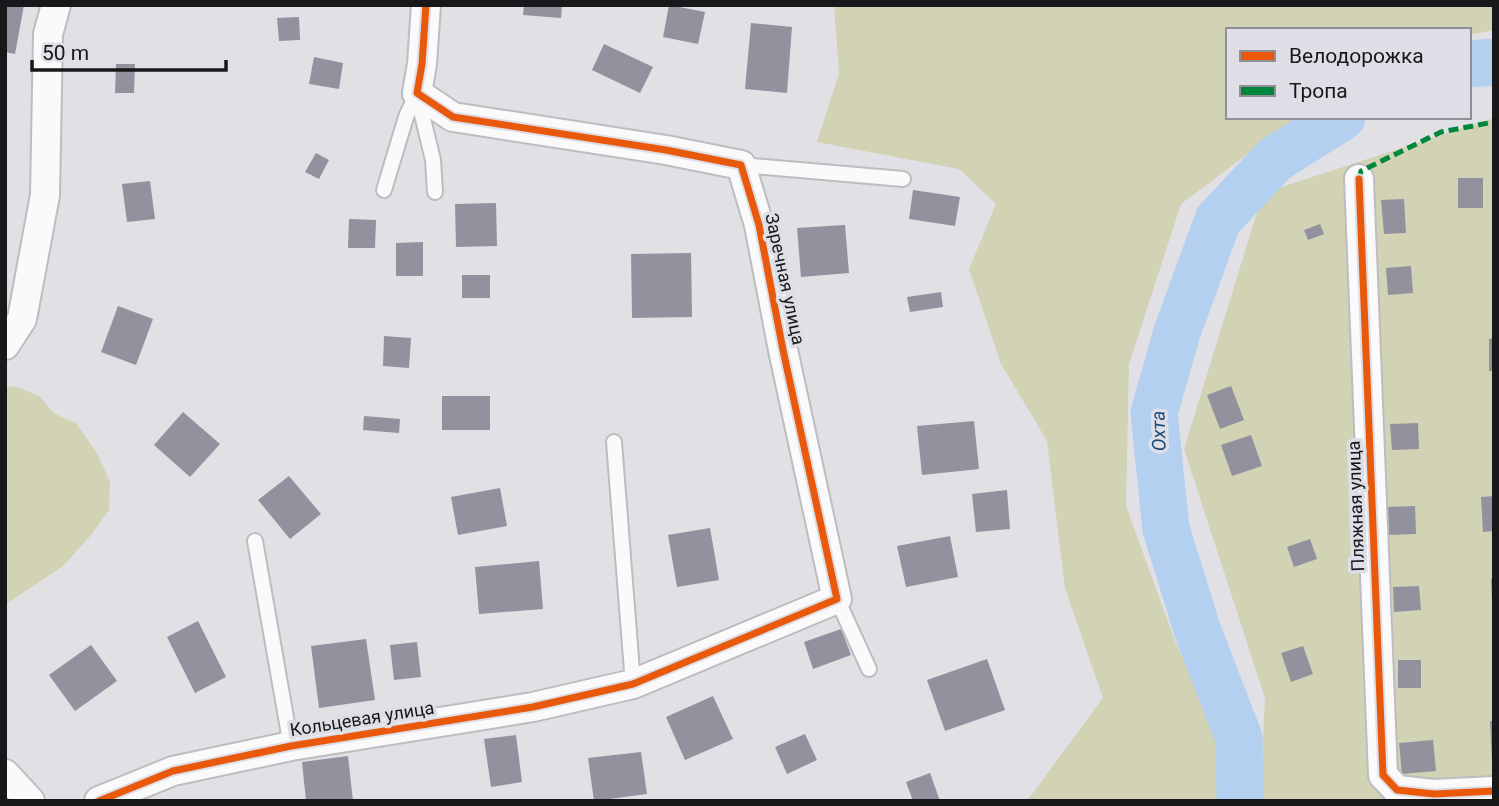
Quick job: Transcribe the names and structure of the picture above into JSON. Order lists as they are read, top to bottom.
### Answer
{
  "streets": {
    "street": ["Заречная улица", "Пляжная улица", "Кольцевая улица"]
  },
  "water": ["Охта"],
  "legend": ["Велодорожка", "Тропа"],
  "scale_bar": "50 m"
}
